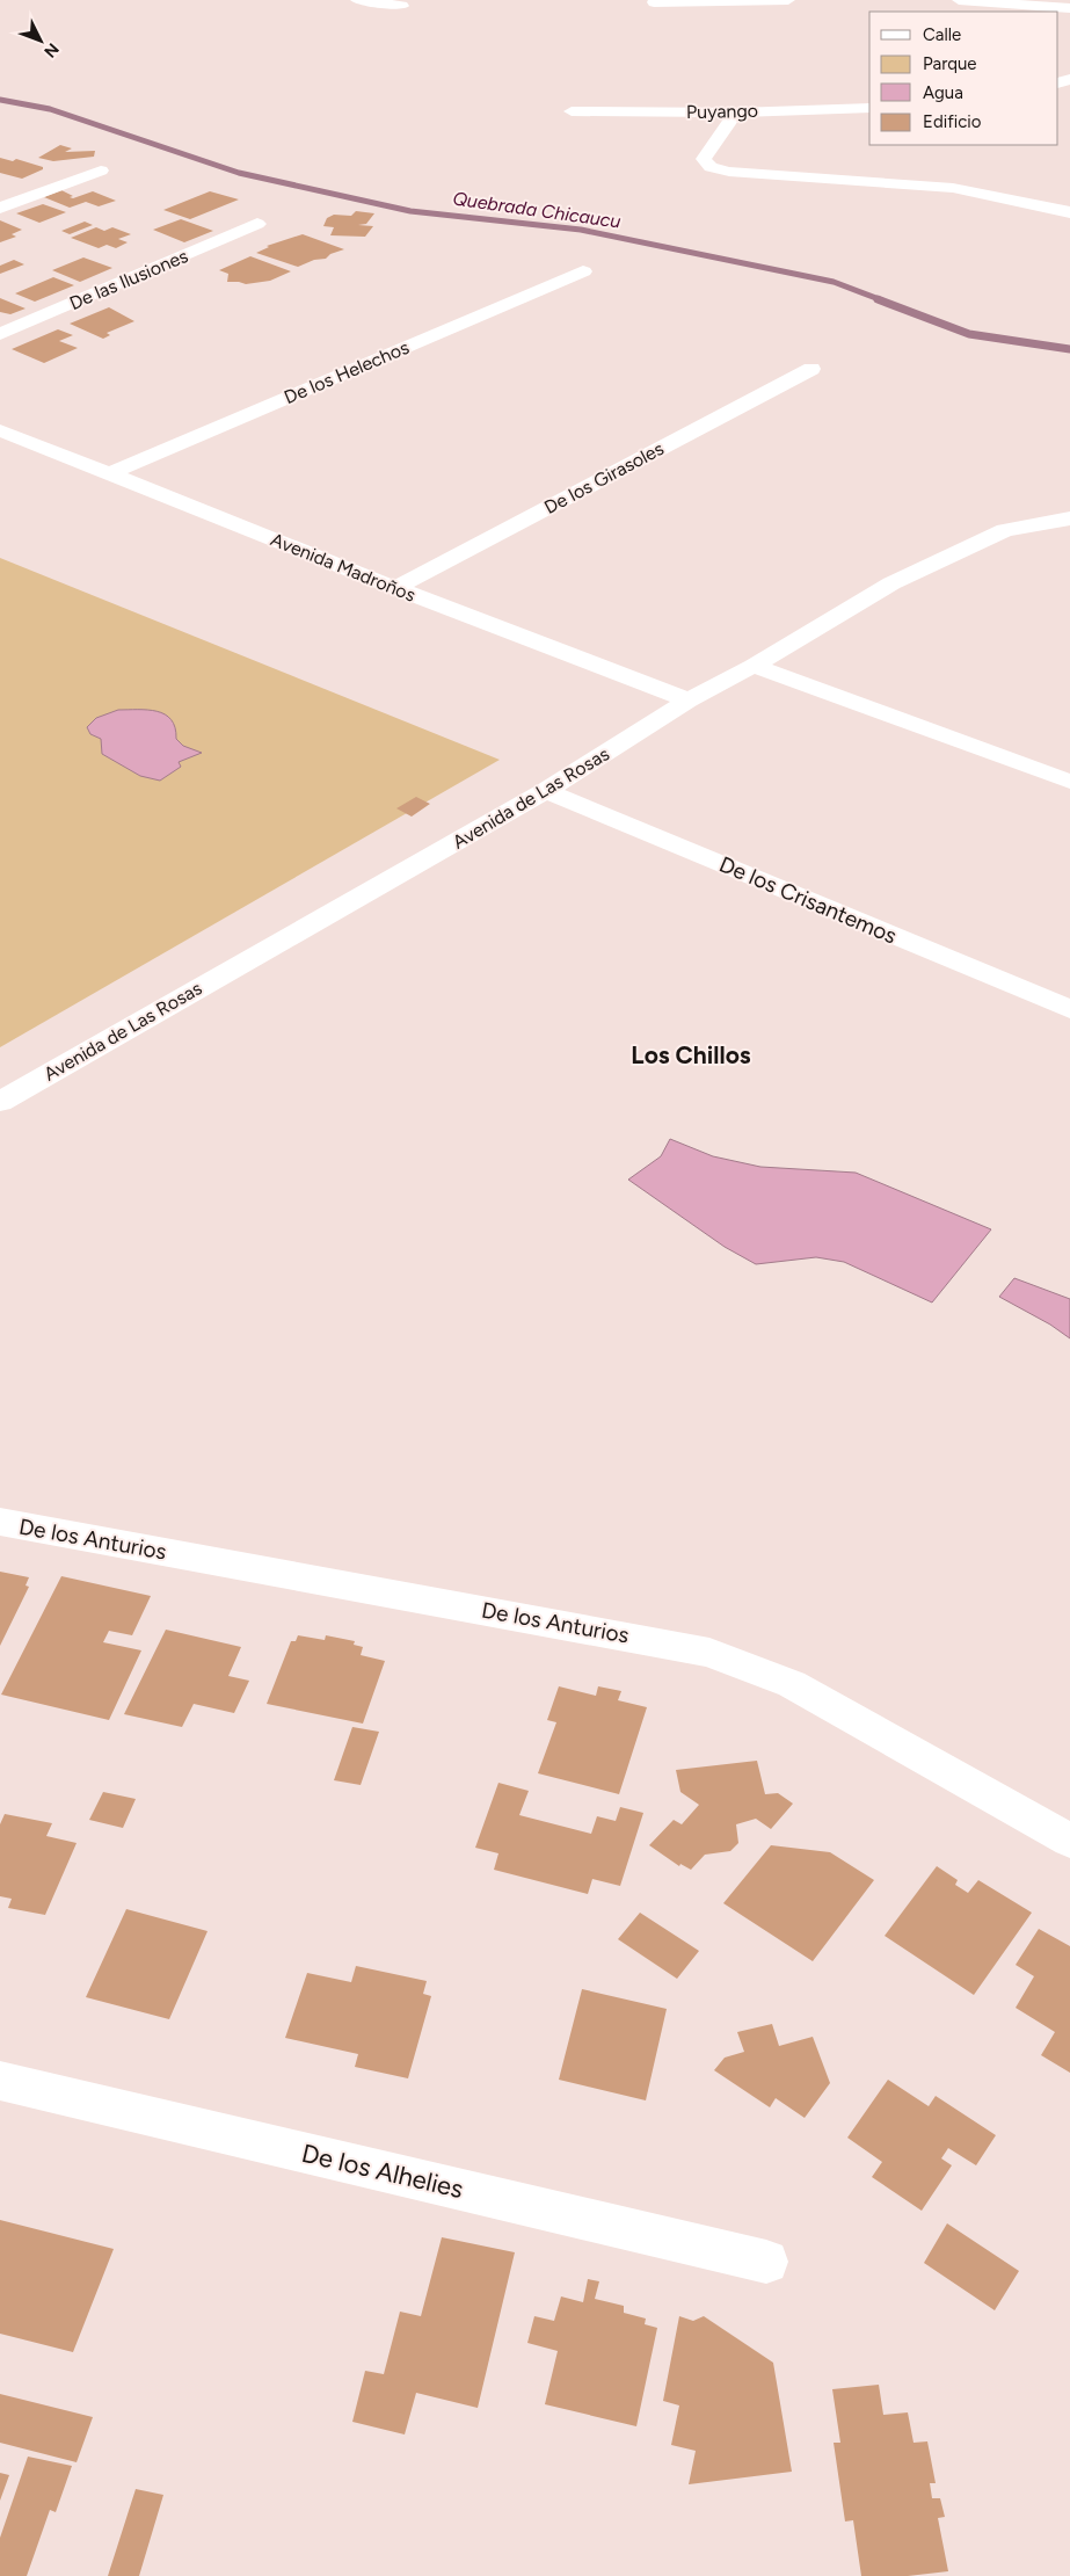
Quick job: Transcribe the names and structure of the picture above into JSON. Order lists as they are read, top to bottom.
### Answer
{
  "streets": {
    "street": [
      "Puyango",
      "De las Ilusiones",
      "De los Helechos",
      "De los Girasoles",
      "Avenida Madroños",
      "Avenida de Las Rosas",
      "De los Crisantemos",
      "De los Anturios",
      "De los Alhelies"
    ]
  },
  "crossings": [
    ["De los Helechos", "Avenida Madroños"],
    ["De los Girasoles", "Avenida Madroños"],
    ["Avenida Madroños", "Avenida de Las Rosas"],
    ["Avenida de Las Rosas", "De los Crisantemos"]
  ],
  "districts": ["Los Chillos"],
  "water": ["Quebrada Chicaucu"],
  "legend": [
    "Calle",
    "Parque",
    "Agua",
    "Edificio"
  ],
  "north": "bottom right"
}
